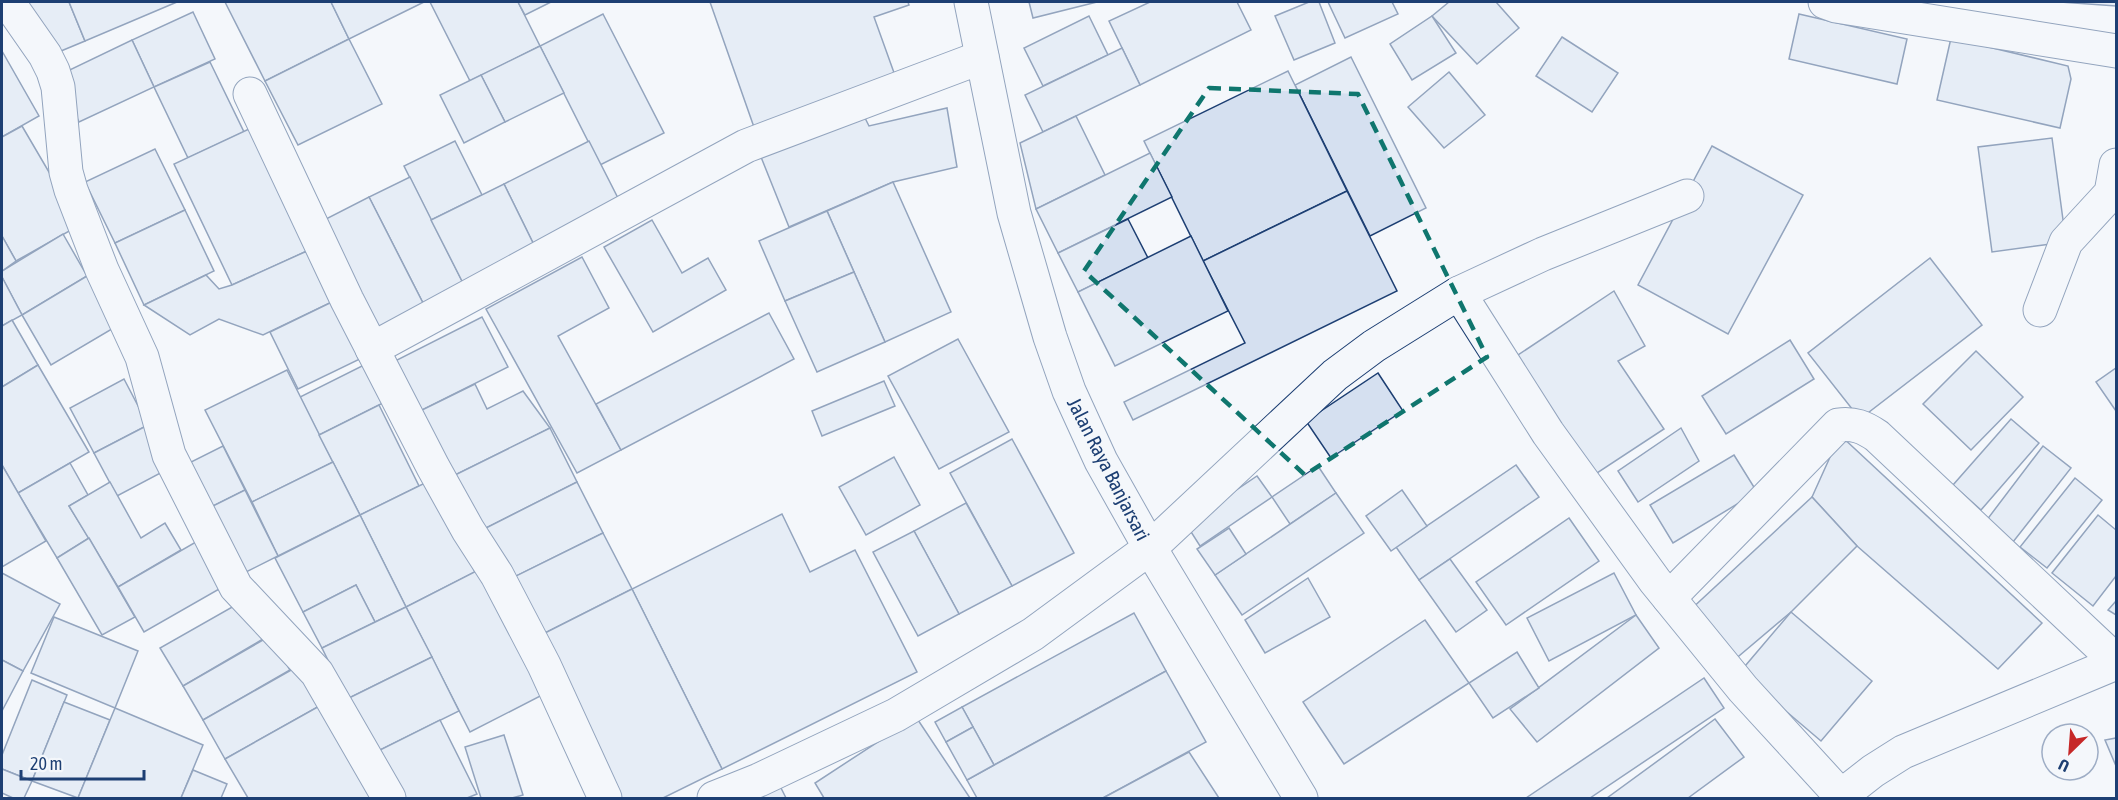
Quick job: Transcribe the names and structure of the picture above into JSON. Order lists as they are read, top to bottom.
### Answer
{
  "streets": {
    "main road": ["Jalan Raya Banjarsari"]
  },
  "scale_bar": "20 m",
  "north": "bottom left"
}
